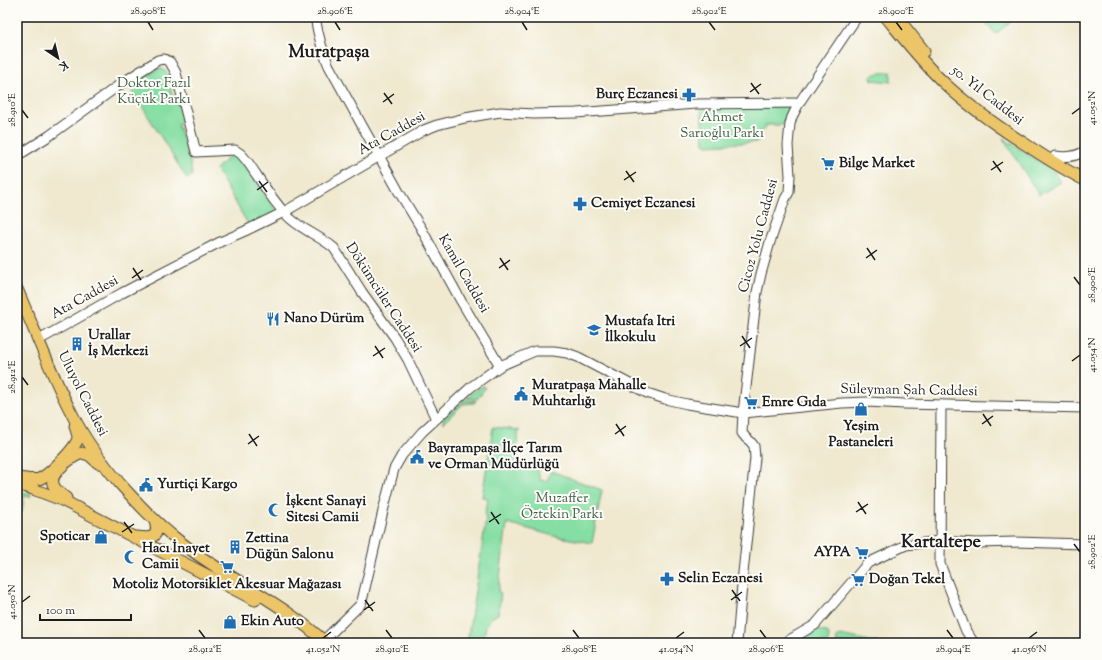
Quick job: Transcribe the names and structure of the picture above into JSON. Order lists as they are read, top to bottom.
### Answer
{
  "streets": {
    "main road": ["50. Yıl Caddesi", "Uluyol Caddesi"],
    "street": [
      "Ata Caddesi",
      "Cicoz Yolu Caddesi",
      "Kamil Caddesi",
      "Dökümcüler Caddesi",
      "Süleyman Şah Caddesi"
    ]
  },
  "crossings": [
    ["Ata Caddesi", "Cicoz Yolu Caddesi"],
    ["Ata Caddesi", "Kamil Caddesi"],
    ["Ata Caddesi", "Dökümcüler Caddesi"],
    ["Ata Caddesi", "Uluyol Caddesi"],
    ["Cicoz Yolu Caddesi", "Süleyman Şah Caddesi"],
    ["Kamil Caddesi", "Süleyman Şah Caddesi"]
  ],
  "districts": ["Muratpaşa", "Kartaltepe"],
  "parks": ["Doktor Fazıl Küçük Parkı", "Ahmet Sarıoğlu Parkı", "Muzaffer Öztekin Parkı"],
  "places": {
    "pharmacy": ["Burç Eczanesi", "Cemiyet Eczanesi", "Selin Eczanesi"],
    "supermarket": [
      "Bilge Market",
      "Emre Gıda",
      "AYPA",
      "Motoliz Motorsiklet Akesuar Mağazası",
      "Doğan Tekel"
    ],
    "restaurant": ["Nano Dürüm"],
    "school or university": ["Mustafa Itri İlkokulu"],
    "building": ["Urallar İş Merkezi", "Zettina Düğün Salonu"],
    "public building": ["Muratpaşa Mahalle Muhtarlığı", "Bayrampaşa İlçe Tarım ve Orman Müdürlüğü", "Yurtiçi Kargo"],
    "shop": ["Yeşim Pastaneleri", "Spoticar", "Ekin Auto"],
    "mosque": ["İşkent Sanayi Sitesi Camii", "Hacı İnayet Camii"]
  },
  "scale_bar": "100 m",
  "north": "bottom right",
  "coordinates": [
    "28.908°E",
    "28.906°E",
    "28.904°E",
    "28.902°E",
    "28.900°E",
    "41.052°N",
    "28.910°E",
    "41.054°N",
    "28.912°E",
    "41.050°N",
    "41.056°N"
  ]
}
